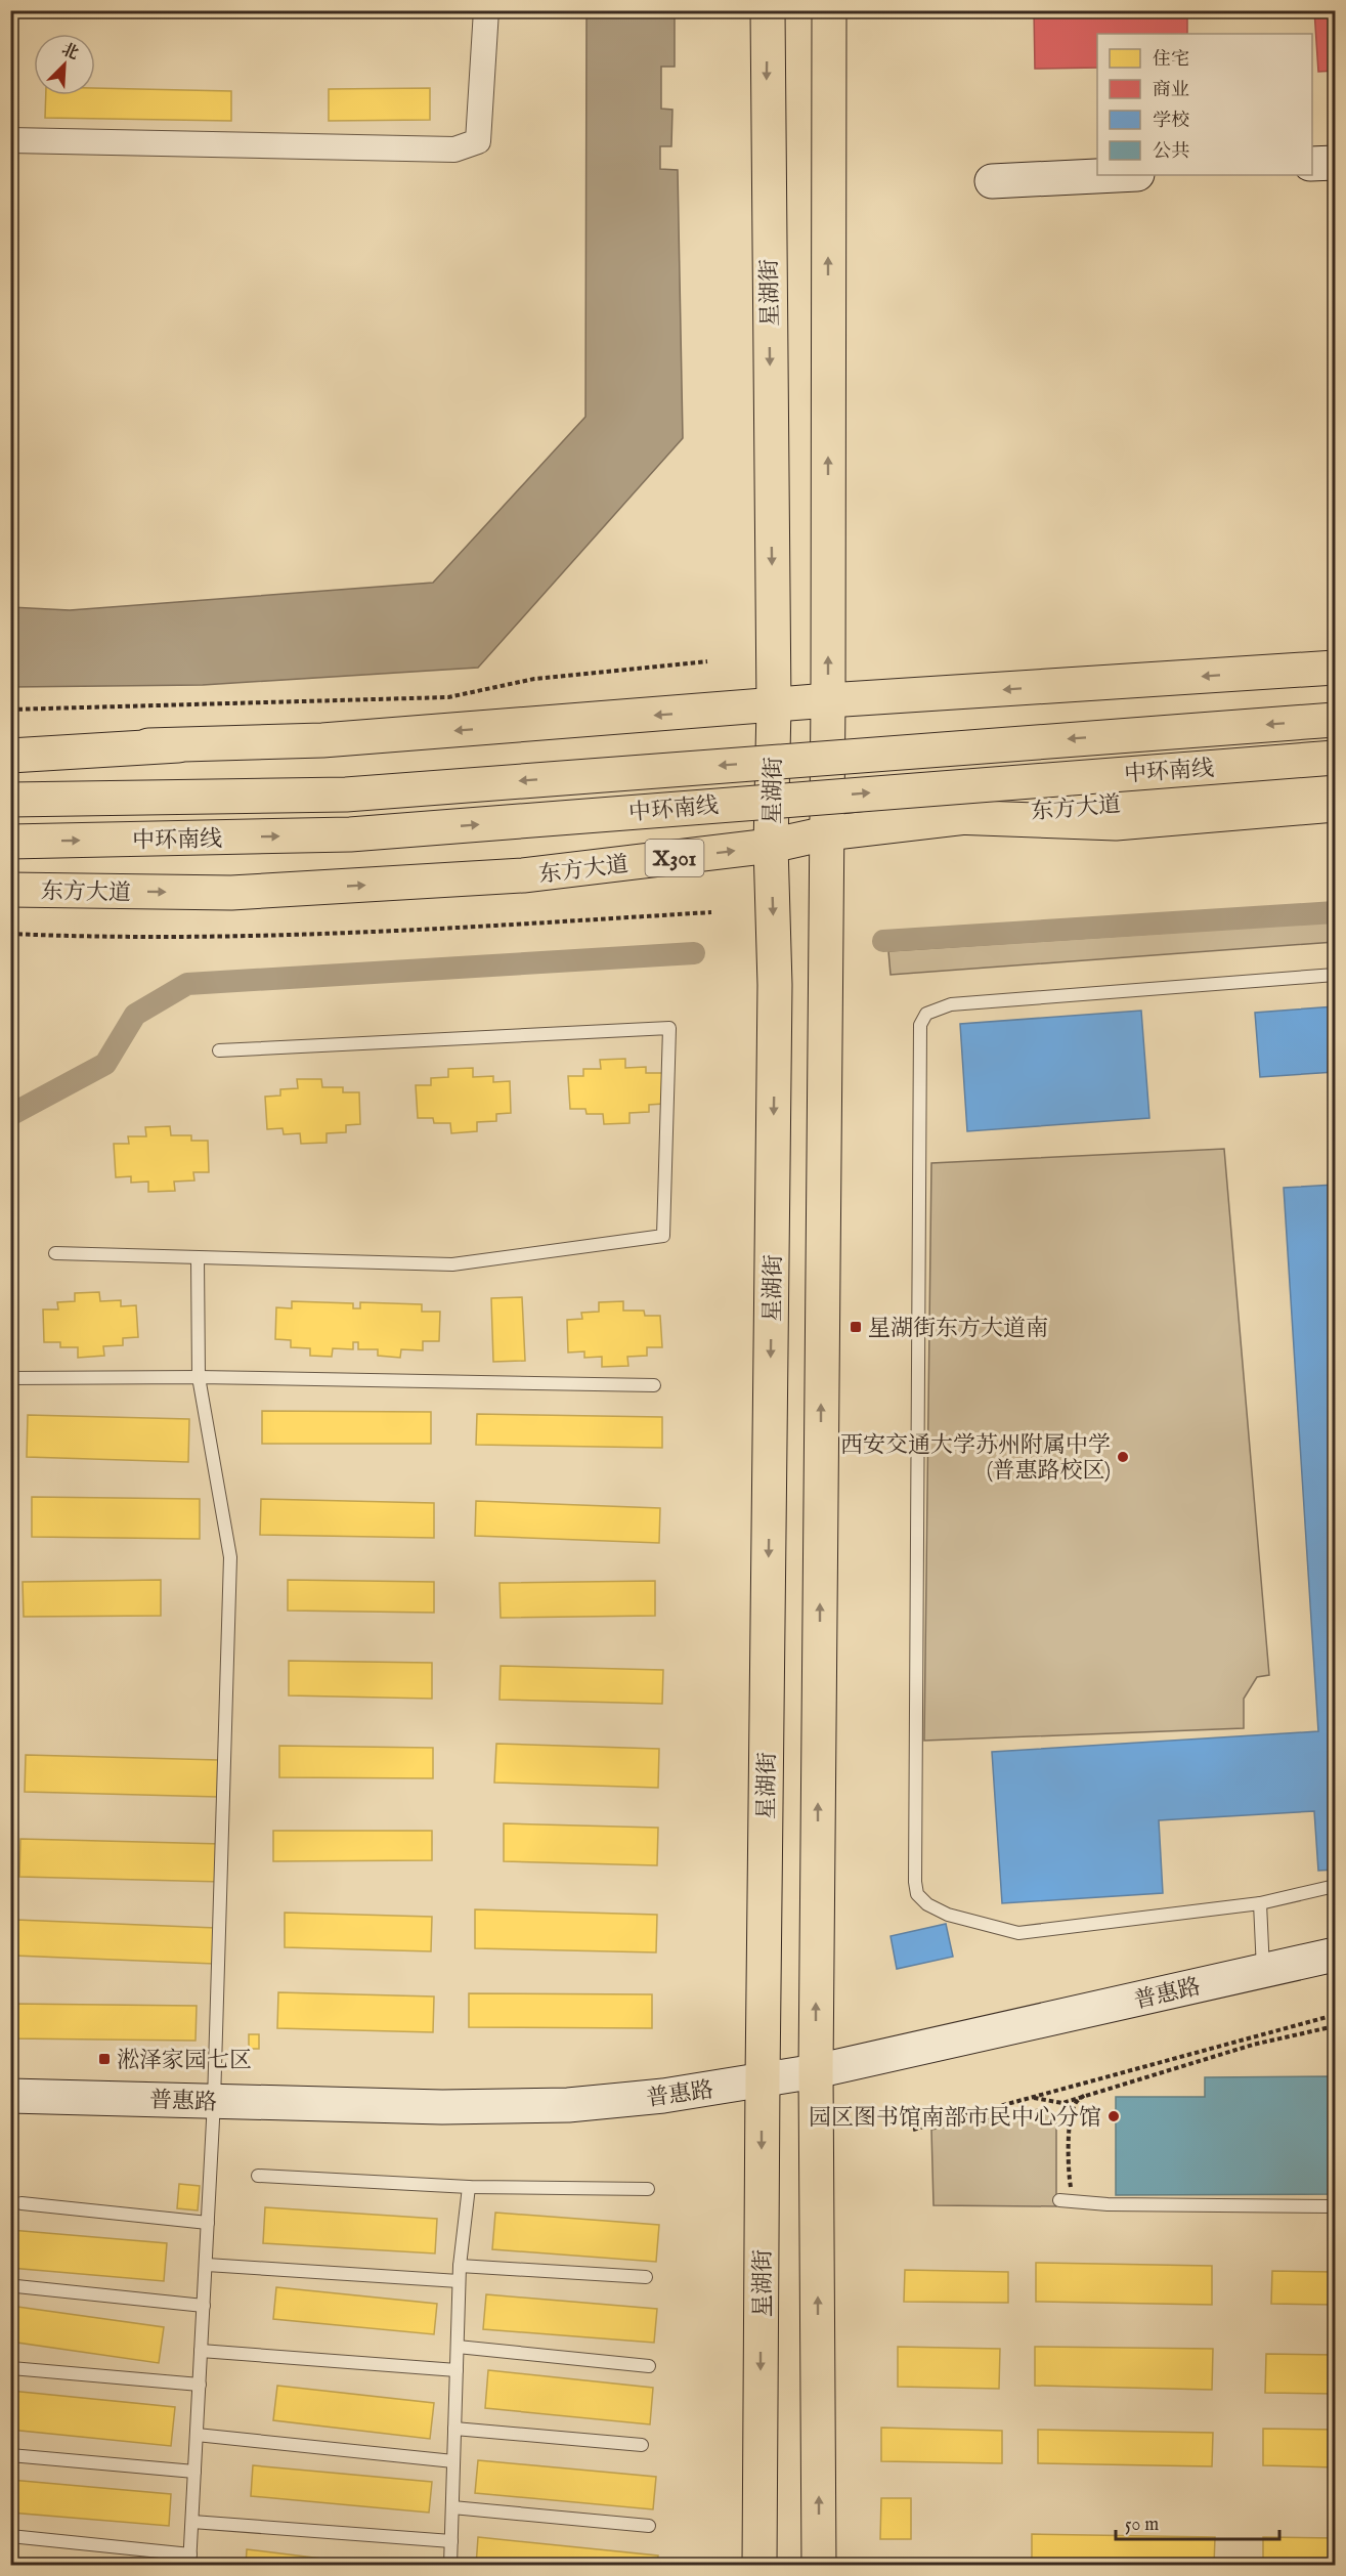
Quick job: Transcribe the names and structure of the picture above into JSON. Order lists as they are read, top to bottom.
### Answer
{
  "streets": {
    "main road": [
      "星湖街",
      "中环南线",
      "东方大道",
      "X301",
      "普惠路"
    ]
  },
  "crossings": [
    ["星湖街", "东方大道"],
    ["星湖街", "普惠路"]
  ],
  "places": {
    "transit": ["星湖街东方大道南", "淞泽家园七区"],
    "other": ["西安交通大学苏州附属中学 (普惠路校区)", "园区图书馆南部市民中心分馆"]
  },
  "legend": [
    "住宅",
    "商业",
    "学校",
    "公共"
  ],
  "scale_bar": "50 m",
  "north": "top right"
}
